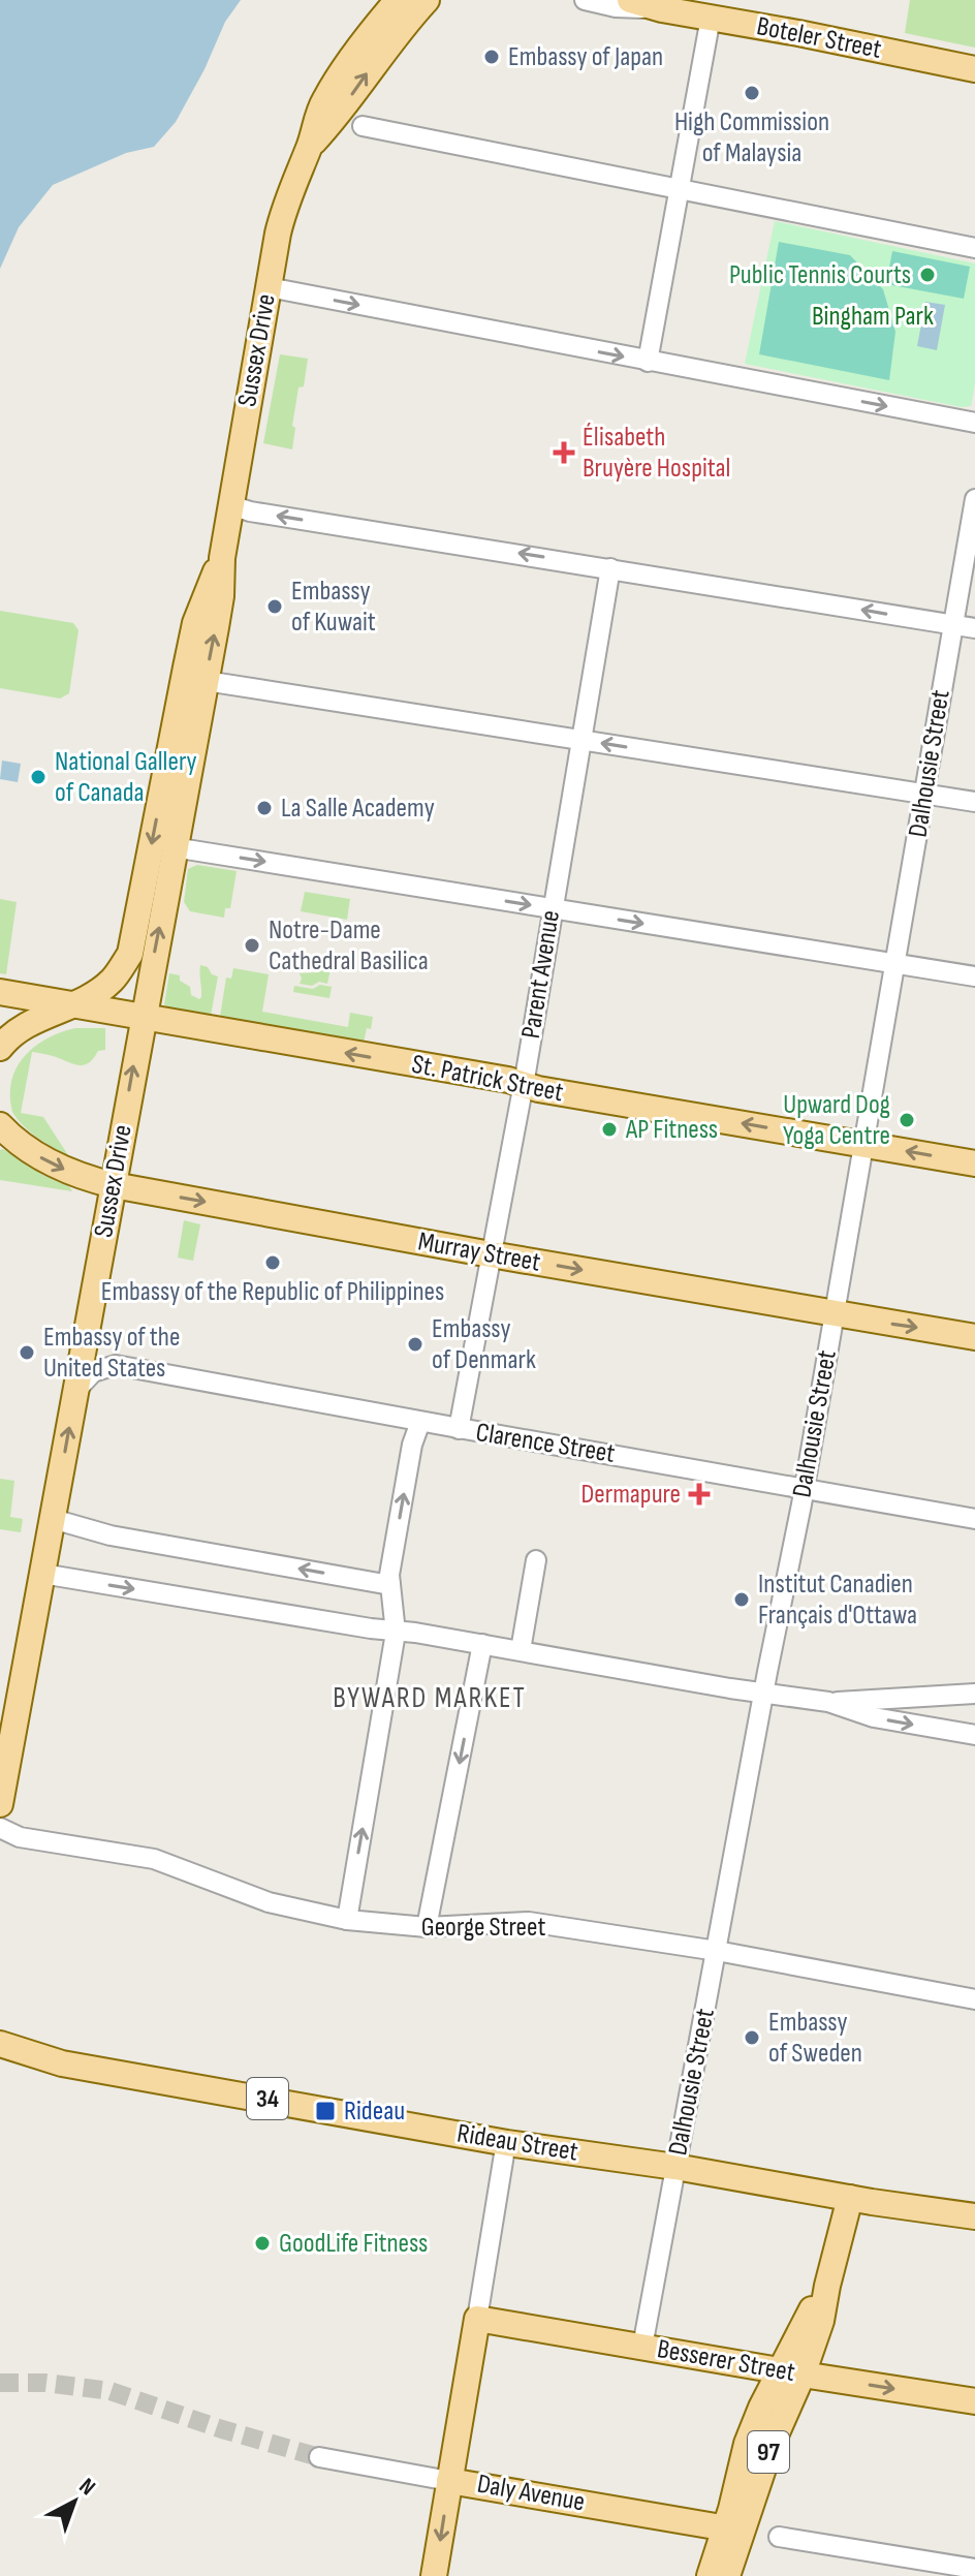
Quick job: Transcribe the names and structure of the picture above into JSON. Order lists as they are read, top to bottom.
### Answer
{
  "streets": {
    "main road": [
      "Boteler Street",
      "Sussex Drive",
      "St. Patrick Street",
      "Murray Street",
      "34",
      "Rideau Street",
      "Besserer Street",
      "97",
      "Daly Avenue"
    ],
    "street": [
      "Dalhousie Street",
      "Parent Avenue",
      "Clarence Street",
      "George Street"
    ]
  },
  "crossings": [
    ["Sussex Drive", "St. Patrick Street"],
    ["Sussex Drive", "Murray Street"],
    ["Dalhousie Street", "St. Patrick Street"],
    ["Dalhousie Street", "Murray Street"],
    ["Dalhousie Street", "Clarence Street"],
    ["Dalhousie Street", "George Street"],
    ["Dalhousie Street", "Rideau Street"],
    ["Dalhousie Street", "Besserer Street"],
    ["Parent Avenue", "St. Patrick Street"],
    ["Parent Avenue", "Murray Street"],
    ["Parent Avenue", "Clarence Street"],
    ["Rideau Street", "97"],
    ["Besserer Street", "97"],
    ["97", "Daly Avenue"]
  ],
  "one_way": ["St. Patrick Street", "Murray Street", "Besserer Street"],
  "districts": ["BYWARD MARKET"],
  "parks": ["Bingham Park"],
  "places": {
    "other": [
      "Embassy of Japan",
      "High Commission of Malaysia",
      "Public Tennis Courts",
      "Embassy of Kuwait",
      "National Gallery of Canada",
      "La Salle Academy",
      "Notre-Dame Cathedral Basilica",
      "Upward Dog Yoga Centre",
      "AP Fitness",
      "Embassy of the Republic of Philippines",
      "Embassy of Denmark",
      "Embassy of the United States",
      "Institut Canadien Français d'Ottawa",
      "Embassy of Sweden",
      "GoodLife Fitness"
    ],
    "health": ["Élisabeth Bruyère Hospital", "Dermapure"],
    "transit": ["Rideau"]
  },
  "north": "top right"
}
